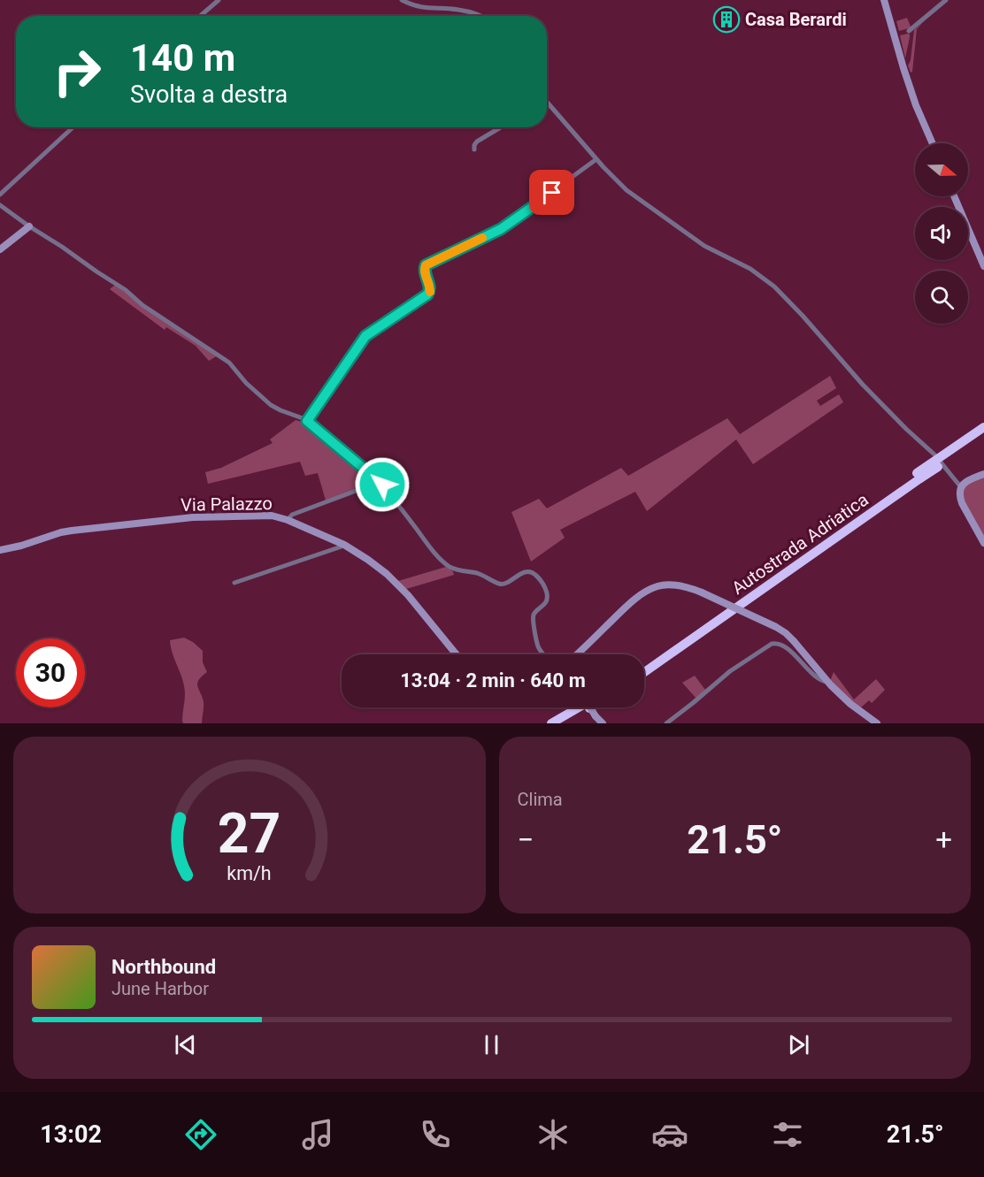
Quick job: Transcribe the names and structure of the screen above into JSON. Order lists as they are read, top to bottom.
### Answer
{
  "streets": {
    "highway": ["Autostrada Adriatica"],
    "street": ["Via Palazzo"]
  },
  "places": {
    "building": ["Casa Berardi"]
  },
  "north": "right",
  "page": {
    "turn": ["140 m", "Svolta a destra"],
    "limit": "30",
    "trip": "13:04 · 2 min · 640 m",
    "tile": "Clima",
    "heat": ["−", "21.5°", "+"],
    "song": ["Northbound", "June Harbor"],
    "tabs": ["13:02", "21.5°"],
    "gauge": ["27", "km/h"]
  }
}
